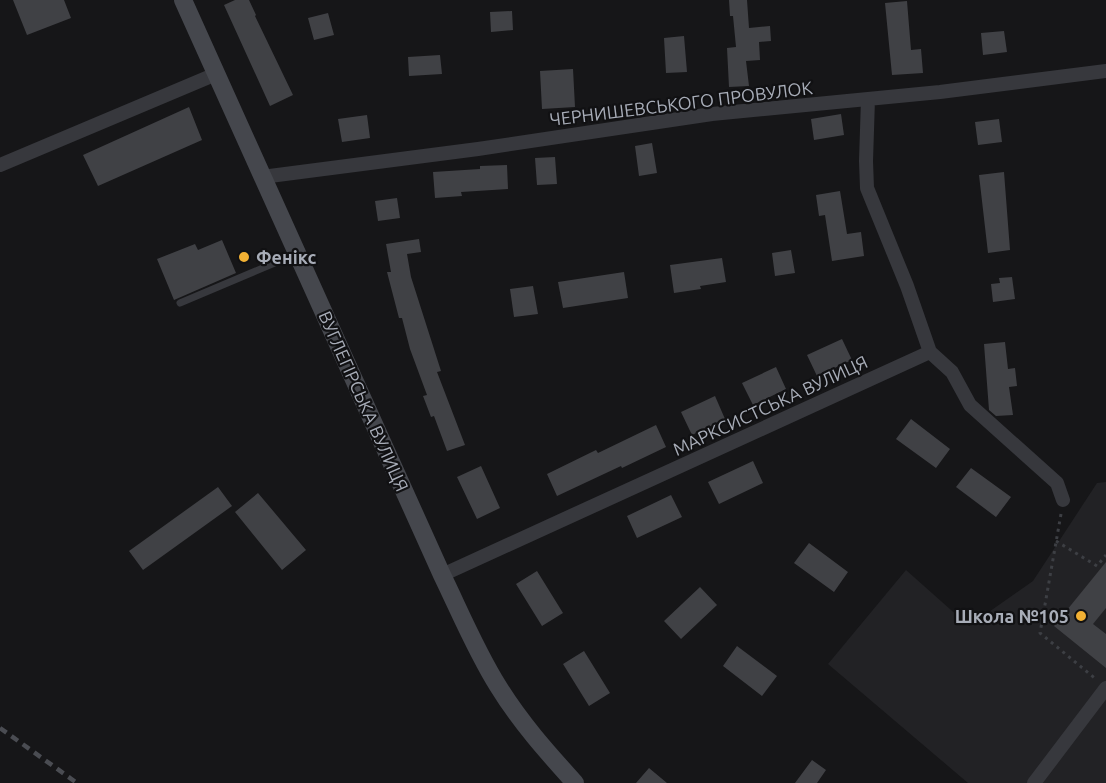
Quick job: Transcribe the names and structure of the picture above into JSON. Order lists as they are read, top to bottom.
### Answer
{
  "streets": {
    "street": ["ЧЕРНИШЕВСЬКОГО ПРОВУЛОК", "ВУГЛЕГІРСЬКА ВУЛИЦЯ", "МАРКСИСТСЬКА ВУЛИЦЯ"]
  },
  "crossings": [
    ["ЧЕРНИШЕВСЬКОГО ПРОВУЛОК", "ВУГЛЕГІРСЬКА ВУЛИЦЯ"],
    ["ВУГЛЕГІРСЬКА ВУЛИЦЯ", "МАРКСИСТСЬКА ВУЛИЦЯ"]
  ],
  "places": ["Фенікс", "Школа №105"]
}
